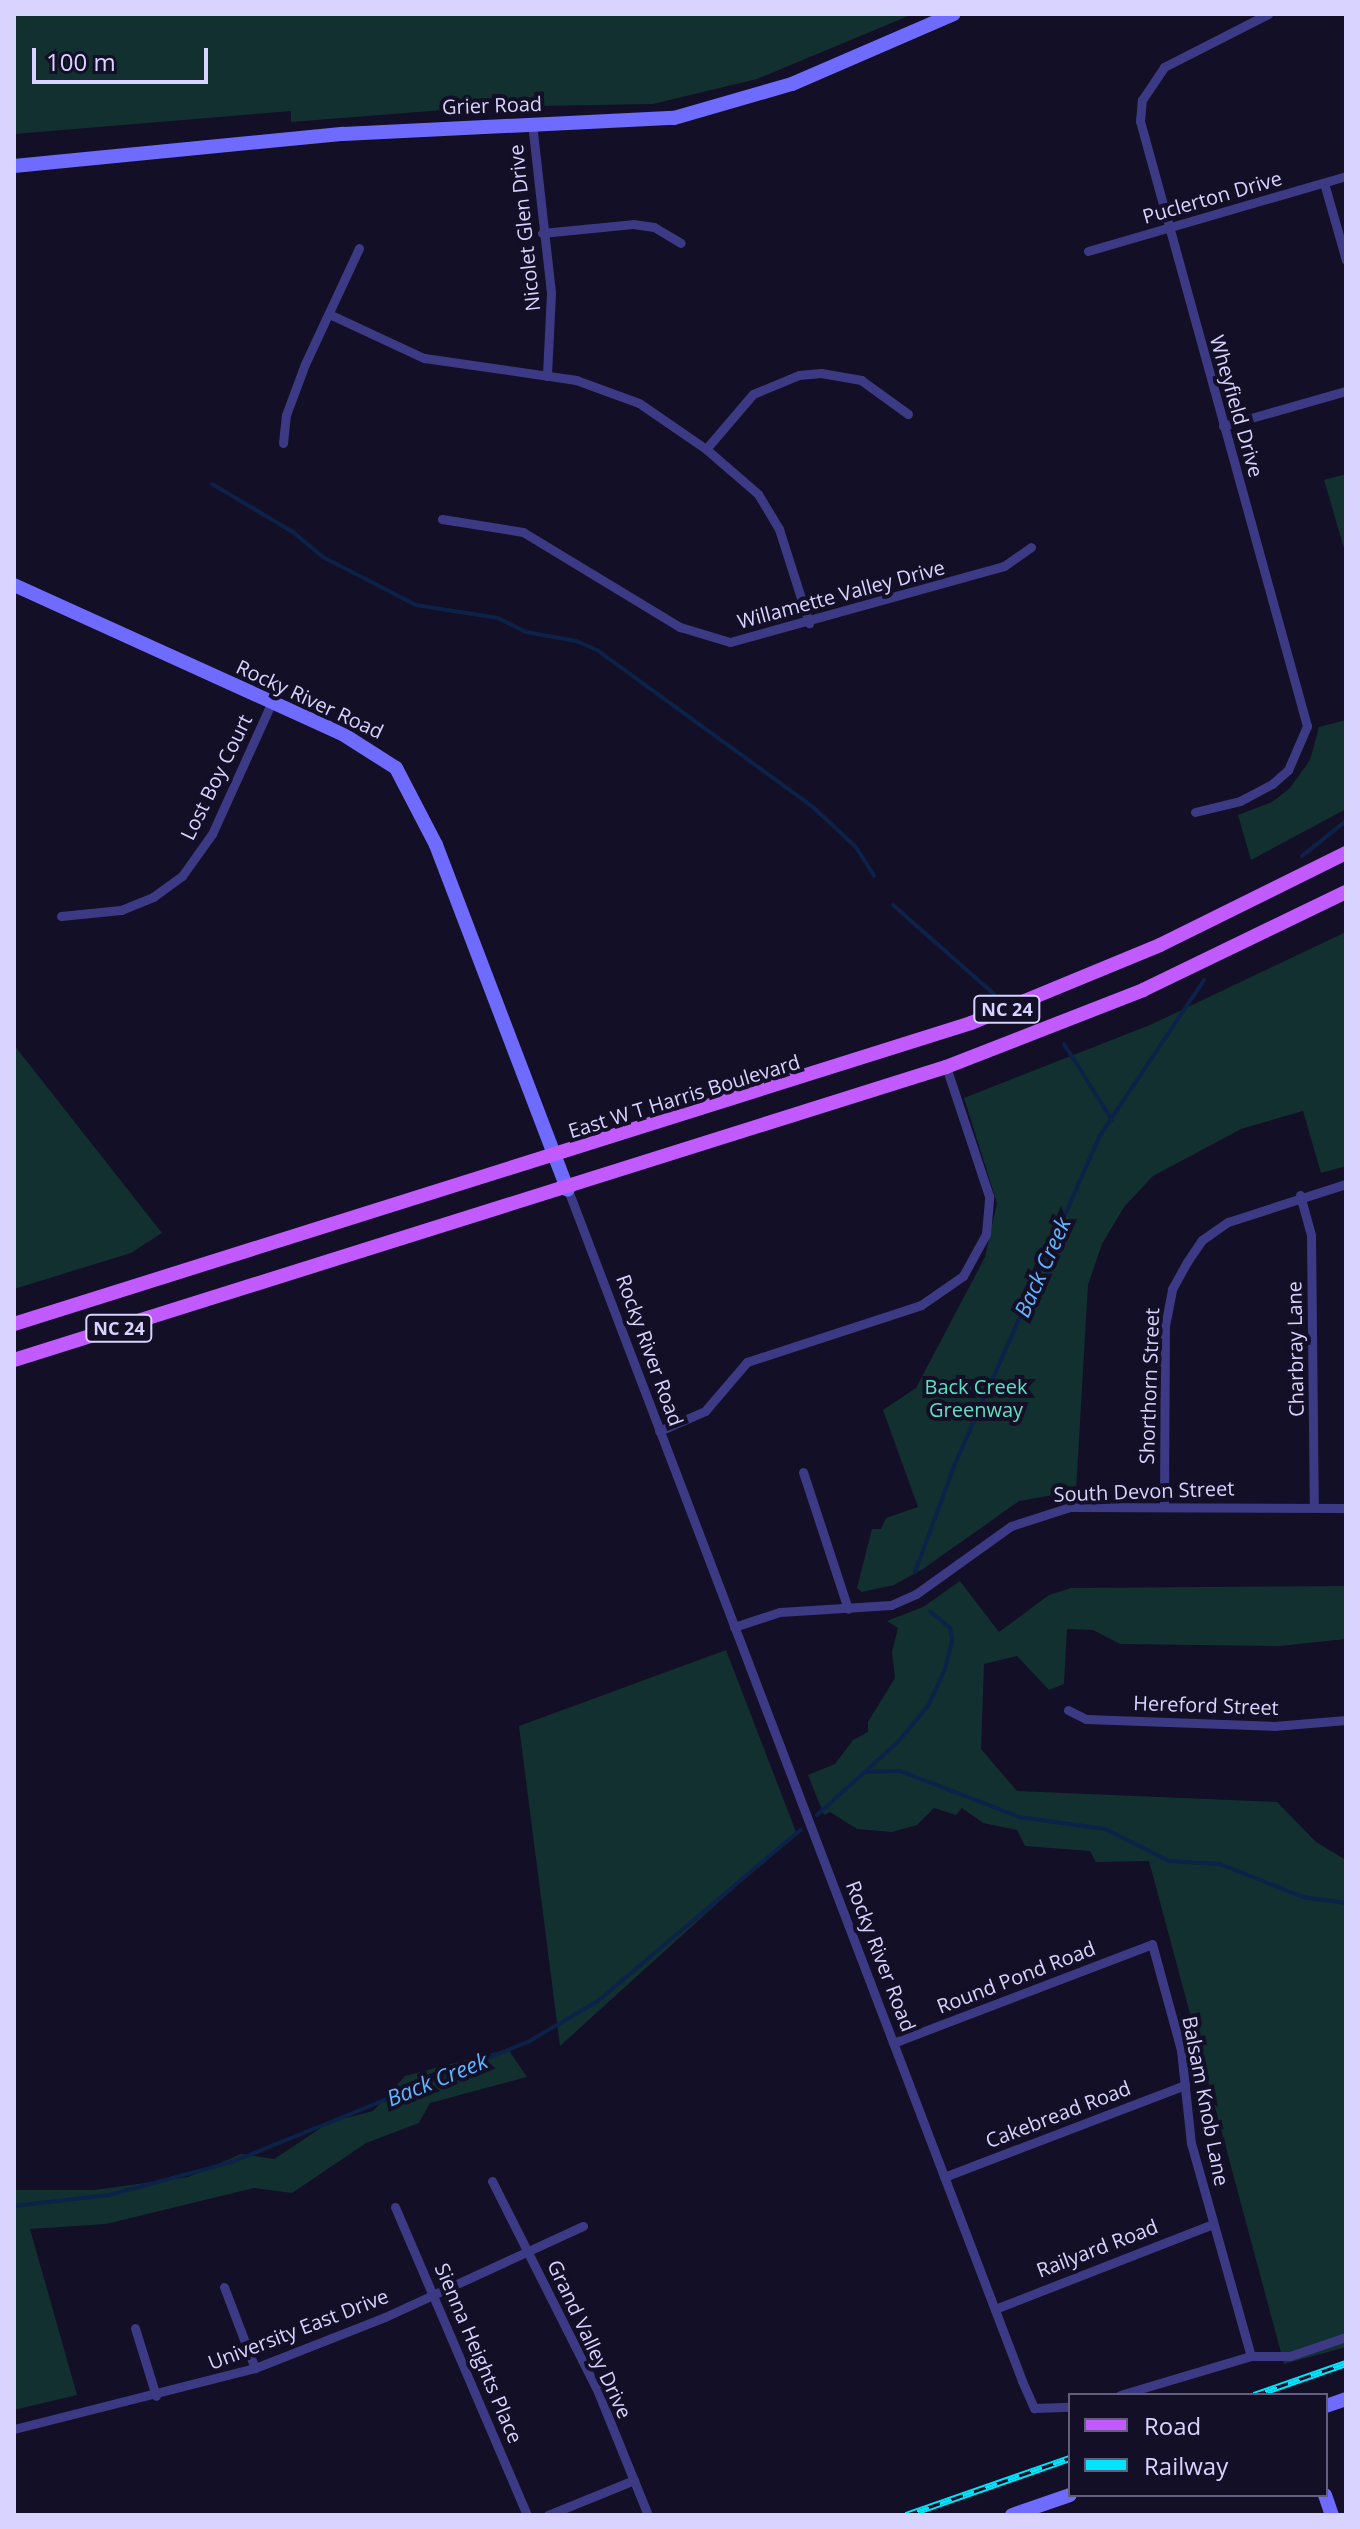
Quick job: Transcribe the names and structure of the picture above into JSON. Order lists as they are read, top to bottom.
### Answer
{
  "streets": {
    "main road": ["NC 24", "East W T Harris Boulevard"],
    "street": [
      "Grier Road",
      "Puclerton Drive",
      "Nicolet Glen Drive",
      "Wheyfield Drive",
      "Willamette Valley Drive",
      "Rocky River Road",
      "Lost Boy Court",
      "Charbray Lane",
      "Shorthorn Street",
      "South Devon Street",
      "Hereford Street",
      "Round Pond Road",
      "Balsam Knob Lane",
      "Cakebread Road",
      "Railyard Road",
      "University East Drive",
      "Grand Valley Drive",
      "Sienna Heights Place"
    ]
  },
  "crossings": [
    ["Grier Road", "Nicolet Glen Drive"],
    ["Puclerton Drive", "Wheyfield Drive"],
    ["Rocky River Road", "Lost Boy Court"],
    ["Rocky River Road", "NC 24"],
    ["Rocky River Road", "East W T Harris Boulevard"],
    ["Rocky River Road", "South Devon Street"],
    ["Rocky River Road", "Round Pond Road"],
    ["Rocky River Road", "Cakebread Road"],
    ["Rocky River Road", "Railyard Road"],
    ["Charbray Lane", "Shorthorn Street"],
    ["Charbray Lane", "South Devon Street"],
    ["Shorthorn Street", "South Devon Street"],
    ["Round Pond Road", "Balsam Knob Lane"],
    ["Balsam Knob Lane", "Cakebread Road"],
    ["Balsam Knob Lane", "Railyard Road"],
    ["University East Drive", "Grand Valley Drive"],
    ["University East Drive", "Sienna Heights Place"]
  ],
  "water": ["Back Creek"],
  "parks": ["Back Creek Greenway"],
  "legend": ["Road", "Railway"],
  "scale_bar": "100 m"
}
